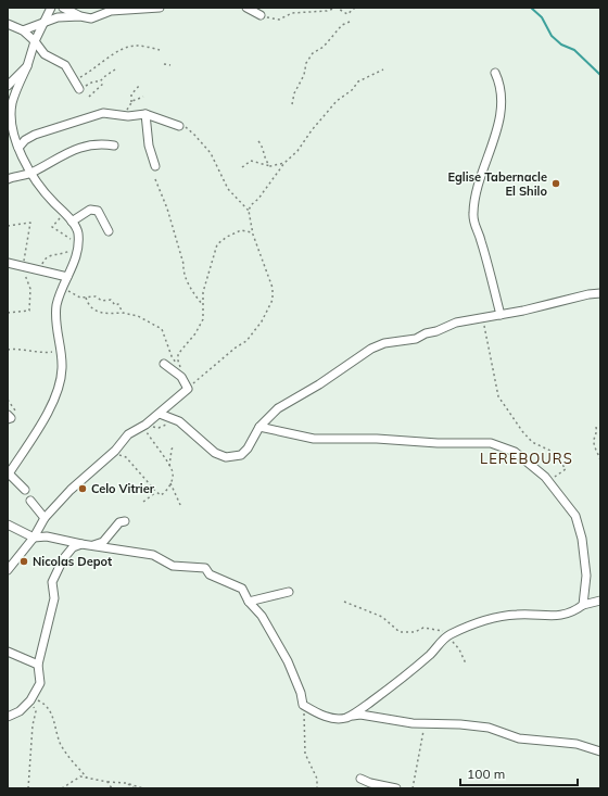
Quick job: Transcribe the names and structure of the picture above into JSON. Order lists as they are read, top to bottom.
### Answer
{
  "districts": ["LEREBOURS"],
  "places": ["Eglise Tabernacle El Shilo", "Celo Vitrier", "Nicolas Depot"],
  "scale_bar": "100 m"
}
